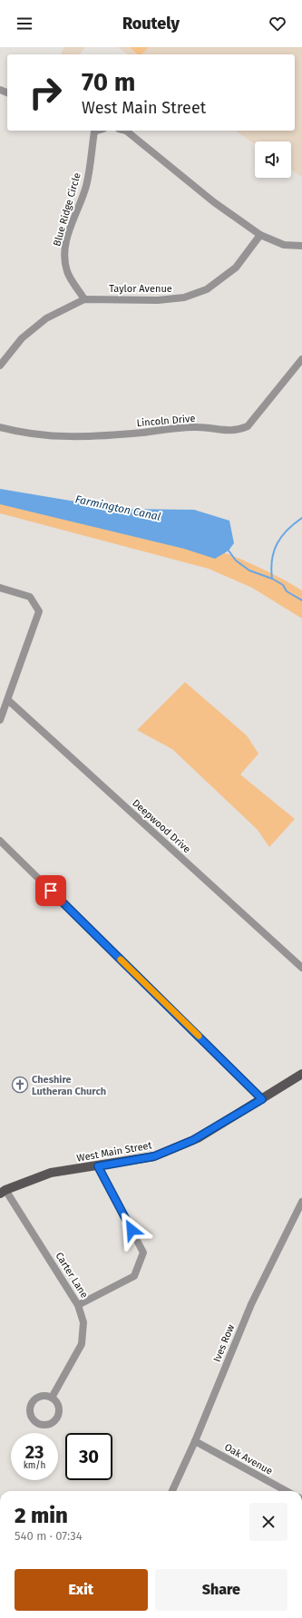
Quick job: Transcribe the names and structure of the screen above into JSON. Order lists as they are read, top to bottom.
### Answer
{
  "streets": {
    "main road": ["West Main Street"],
    "street": [
      "Blue Ridge Circle",
      "Taylor Avenue",
      "Lincoln Drive",
      "Deepwood Drive",
      "Carter Lane",
      "Ives Row",
      "Oak Avenue"
    ]
  },
  "crossings": [
    ["Blue Ridge Circle", "Taylor Avenue"],
    ["West Main Street", "Carter Lane"],
    ["Ives Row", "Oak Avenue"]
  ],
  "water": ["Farmington Canal"],
  "places": {
    "church": ["Cheshire Lutheran Church"]
  },
  "page": {
    "header": "Routely",
    "turn": ["70 m", "West Main Street"],
    "speed": "23 km/h",
    "limit": "30",
    "heading": ["2 min", "540 m · 07:34"],
    "buttons": ["Exit", "Share"]
  }
}
